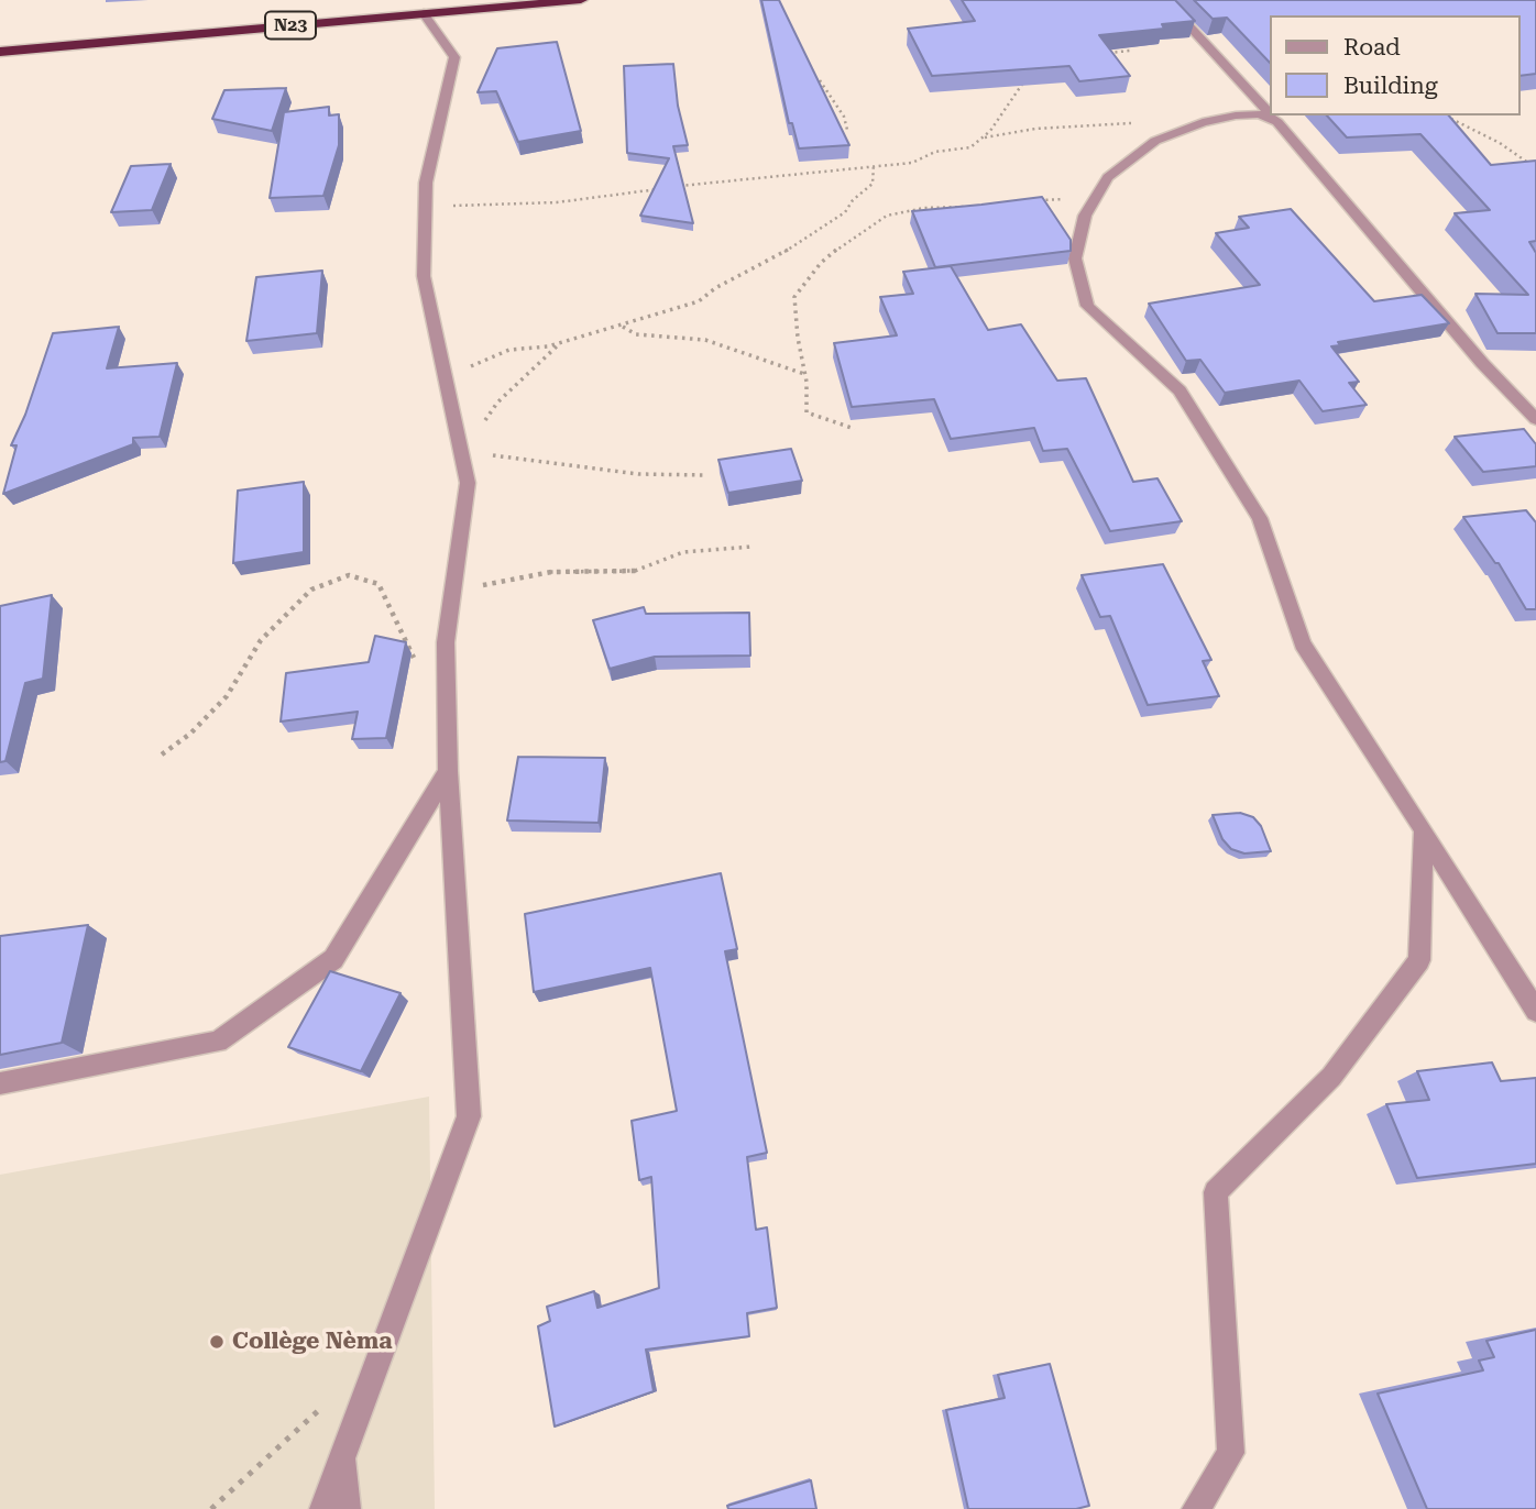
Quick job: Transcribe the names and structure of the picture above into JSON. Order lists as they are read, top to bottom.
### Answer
{
  "streets": {
    "highway": ["N23"]
  },
  "places": ["Collège Nèma"],
  "legend": ["Road", "Building"]
}
